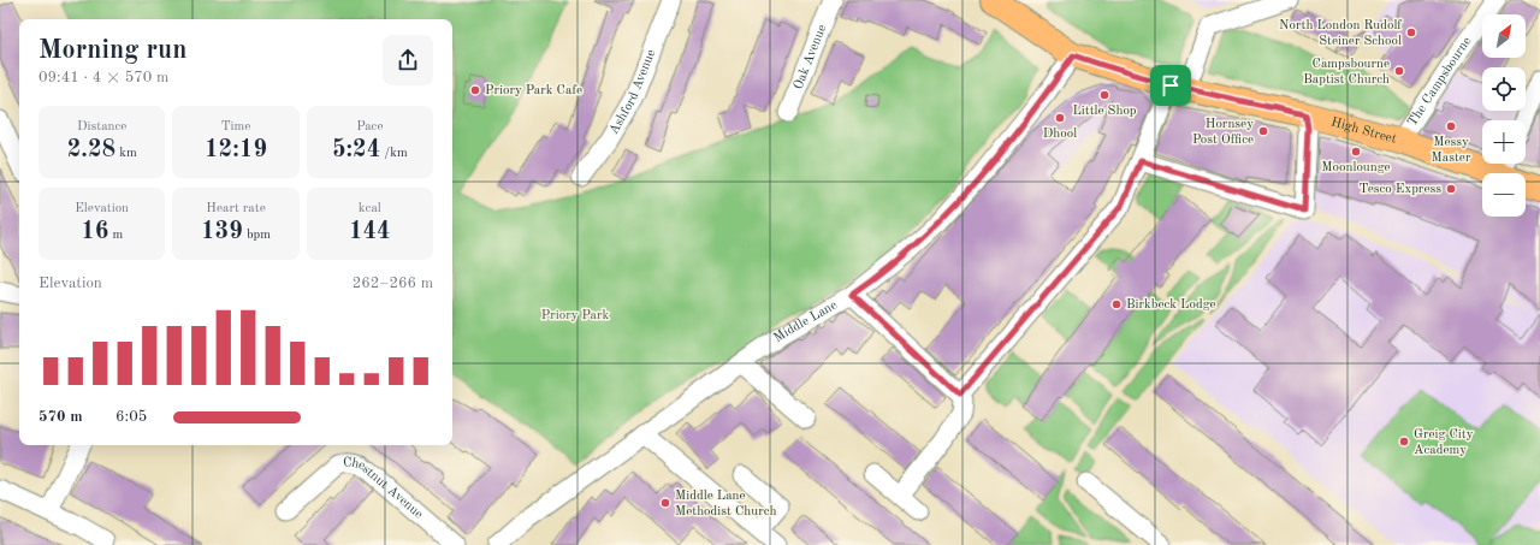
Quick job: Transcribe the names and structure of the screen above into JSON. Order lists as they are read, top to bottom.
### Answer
{
  "streets": {
    "main road": ["High Street"],
    "street": [
      "Oak Avenue",
      "The Campsbourne",
      "Ashford Avenue",
      "Middle Lane",
      "Chestnut Avenue"
    ]
  },
  "crossings": [
    ["The Campsbourne", "High Street"],
    ["High Street", "Middle Lane"]
  ],
  "parks": ["Priory Park"],
  "places": [
    "North London Rudolf Steiner School",
    "Campsbourne Baptist Church",
    "Priory Park Cafe",
    "Little Shop",
    "Dhool",
    "Messy Master",
    "Hornsey Post Office",
    "Moonlounge",
    "Tesco Express",
    "Birkbeck Lodge",
    "Greig City Academy",
    "Middle Lane Methodist Church"
  ],
  "north": "top right",
  "page": {
    "map_buttons": ["+", "−"],
    "heading": ["Morning run", "09:41 · 4 × 570 m"],
    "stats": [
      ["Distance", "2.28 km"],
      ["Time", "12:19"],
      ["Pace", "5:24 /km"],
      ["Elevation", "16 m"],
      ["Heart rate", "139 bpm"],
      ["kcal", "144"]
    ],
    "chart": ["Elevation", "262–266 m"],
    "list": [
      {
        "name": "570 m",
        "note": "6:05"
      }
    ]
  }
}
